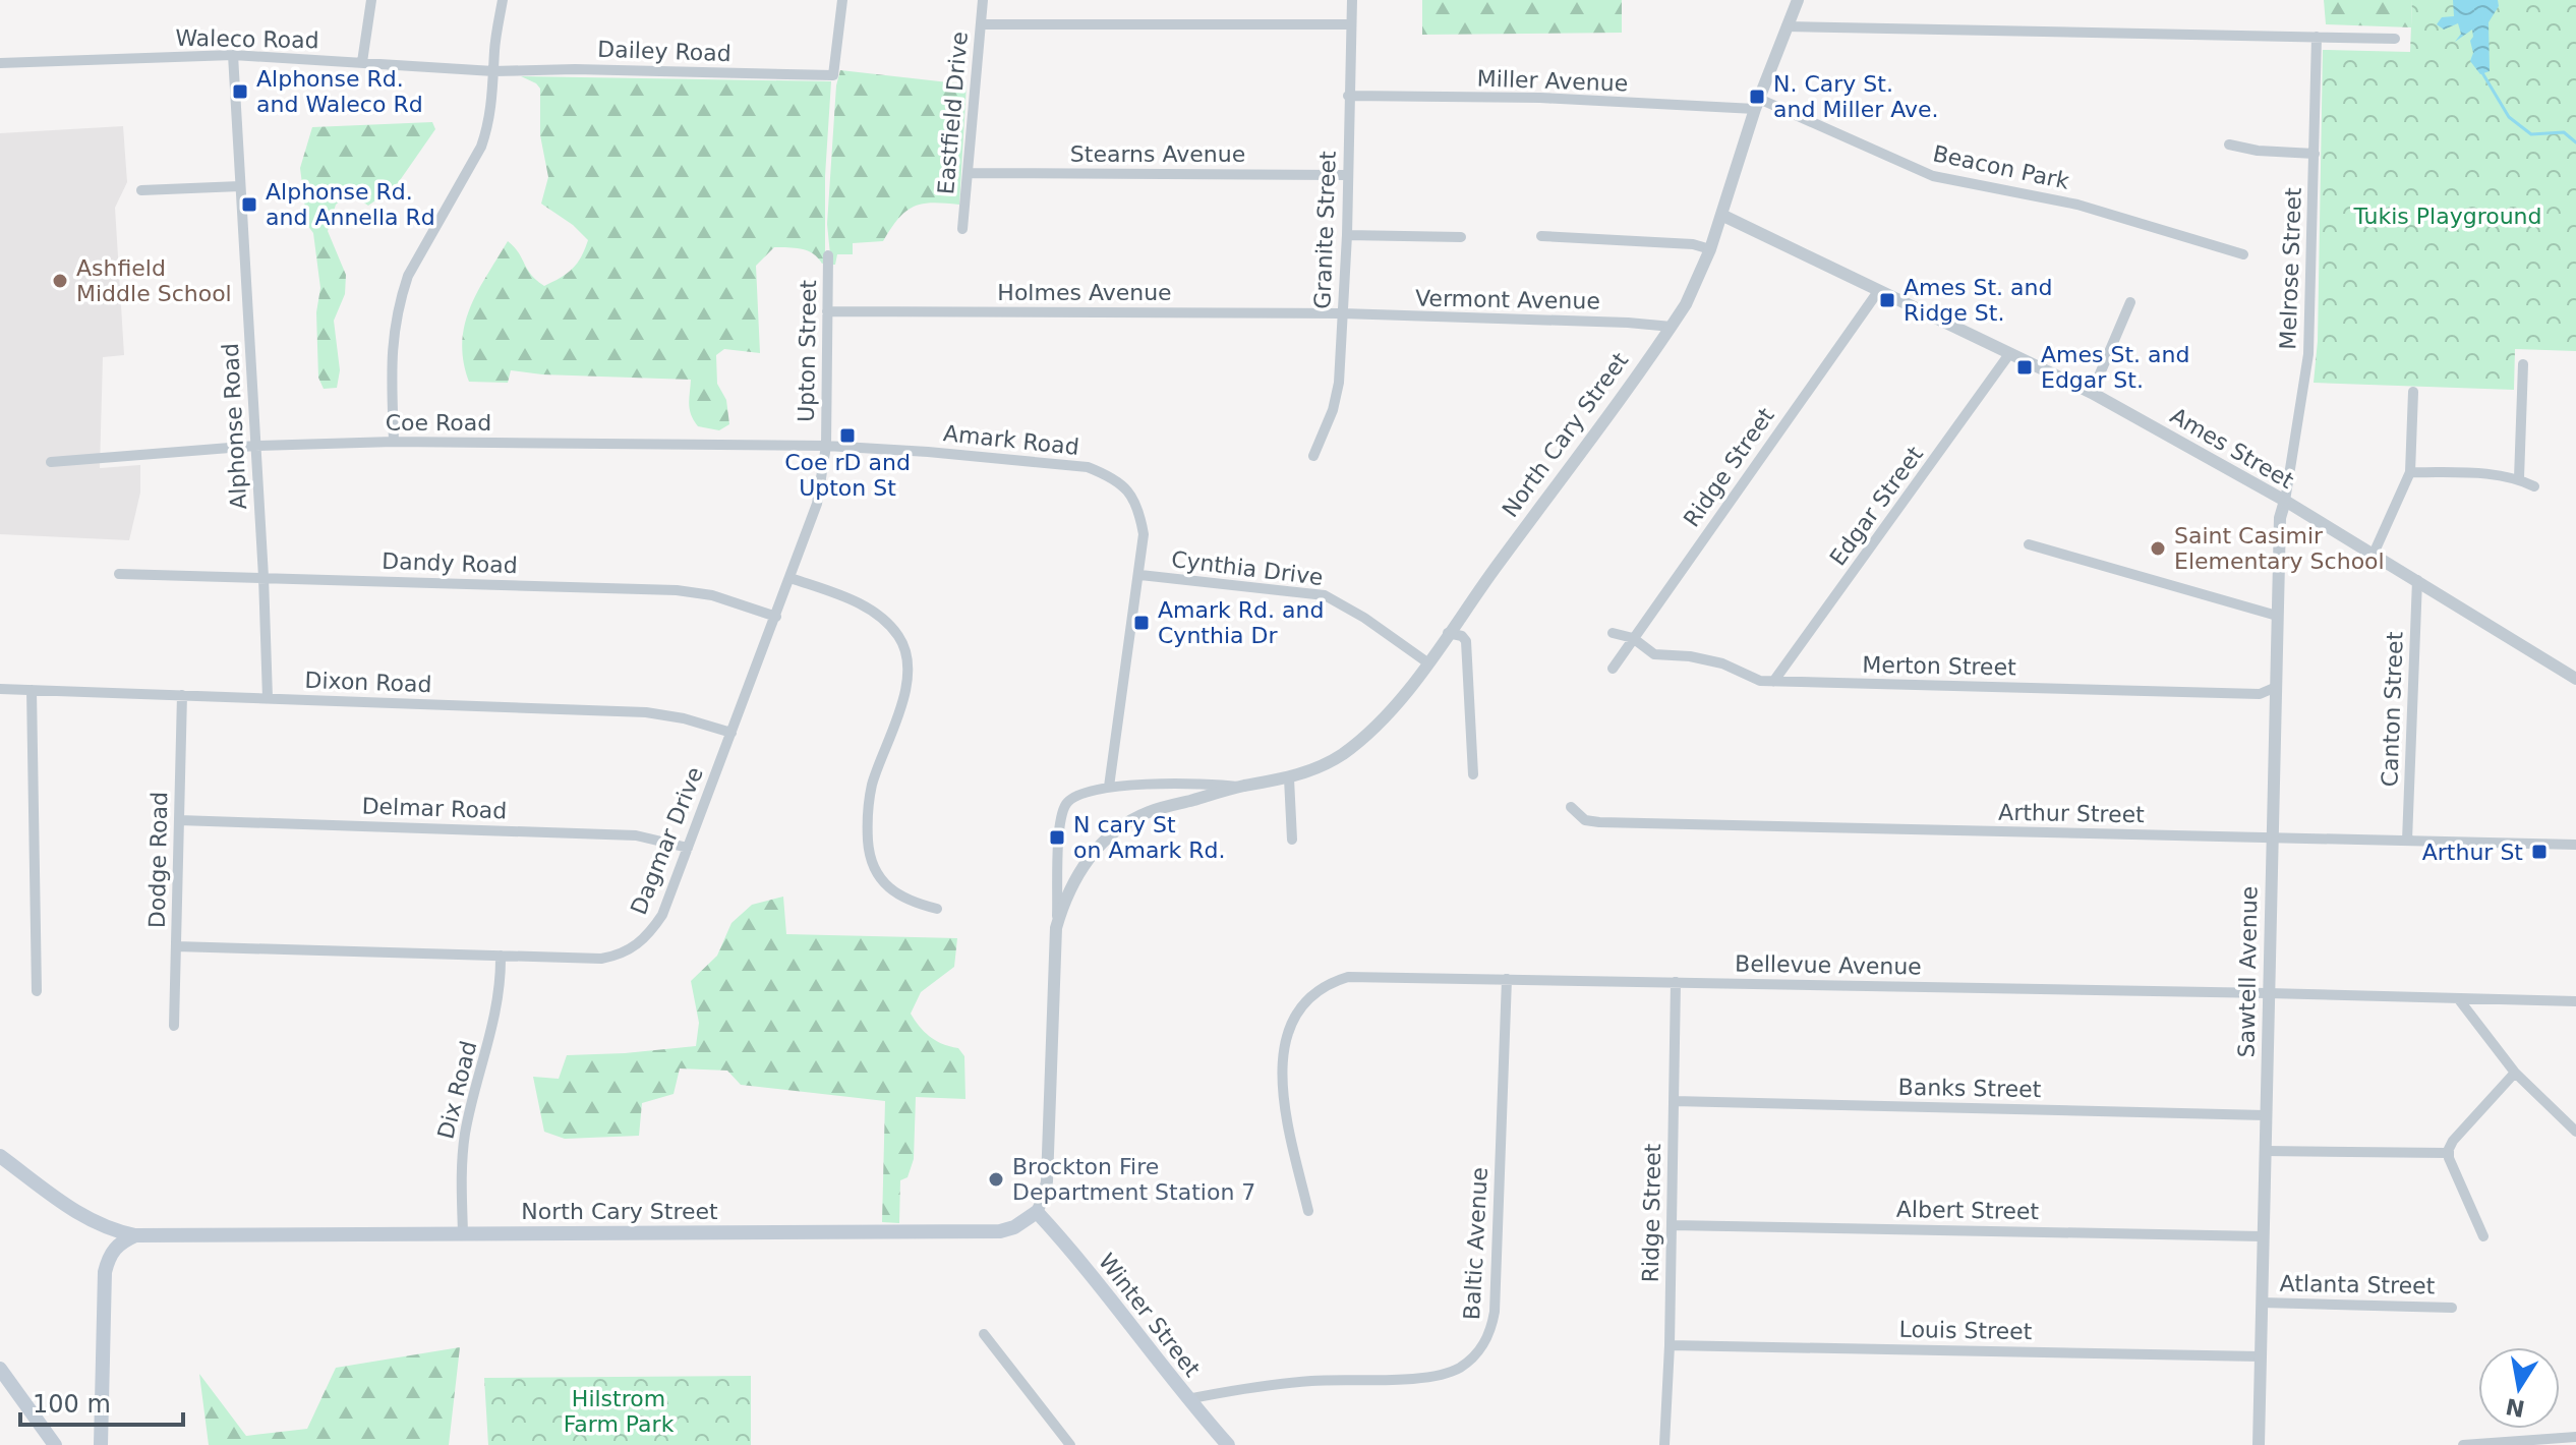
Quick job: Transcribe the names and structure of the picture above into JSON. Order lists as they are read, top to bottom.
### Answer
{
  "streets": {
    "main road": ["North Cary Street", "Winter Street"],
    "street": [
      "Waleco Road",
      "Dailey Road",
      "Miller Avenue",
      "Eastfield Drive",
      "Stearns Avenue",
      "Beacon Park",
      "Granite Street",
      "Melrose Street",
      "Holmes Avenue",
      "Vermont Avenue",
      "Upton Street",
      "Coe Road",
      "Alphonse Road",
      "Amark Road",
      "Ames Street",
      "Ridge Street",
      "Edgar Street",
      "Dandy Road",
      "Cynthia Drive",
      "Merton Street",
      "Dixon Road",
      "Canton Street",
      "Delmar Road",
      "Arthur Street",
      "Dagmar Drive",
      "Dodge Road",
      "Bellevue Avenue",
      "Sawtell Avenue",
      "Banks Street",
      "Dix Road",
      "Albert Street",
      "Baltic Avenue",
      "Atlanta Street",
      "Louis Street"
    ]
  },
  "crossings": [
    ["Waleco Road", "Dailey Road"],
    ["Waleco Road", "Alphonse Road"],
    ["Miller Avenue", "Beacon Park"],
    ["Miller Avenue", "Granite Street"],
    ["Miller Avenue", "North Cary Street"],
    ["Eastfield Drive", "Stearns Avenue"],
    ["Stearns Avenue", "Granite Street"],
    ["Beacon Park", "North Cary Street"],
    ["Granite Street", "Holmes Avenue"],
    ["Granite Street", "Vermont Avenue"],
    ["Melrose Street", "Ames Street"],
    ["Melrose Street", "Sawtell Avenue"],
    ["Holmes Avenue", "Vermont Avenue"],
    ["Holmes Avenue", "Upton Street"],
    ["Vermont Avenue", "North Cary Street"],
    ["Upton Street", "Coe Road"],
    ["Upton Street", "Amark Road"],
    ["Upton Street", "Dagmar Drive"],
    ["Coe Road", "Alphonse Road"],
    ["Coe Road", "Amark Road"],
    ["Coe Road", "Dagmar Drive"],
    ["Alphonse Road", "Dandy Road"],
    ["Alphonse Road", "Dixon Road"],
    ["North Cary Street", "Amark Road"],
    ["North Cary Street", "Ames Street"],
    ["North Cary Street", "Cynthia Drive"],
    ["North Cary Street", "Dix Road"],
    ["North Cary Street", "Winter Street"],
    ["Amark Road", "Cynthia Drive"],
    ["Amark Road", "Dagmar Drive"],
    ["Ames Street", "Ridge Street"],
    ["Ames Street", "Edgar Street"],
    ["Ames Street", "Canton Street"],
    ["Ames Street", "Sawtell Avenue"],
    ["Ridge Street", "Merton Street"],
    ["Ridge Street", "Bellevue Avenue"],
    ["Ridge Street", "Banks Street"],
    ["Ridge Street", "Albert Street"],
    ["Ridge Street", "Louis Street"],
    ["Edgar Street", "Merton Street"],
    ["Dandy Road", "Dagmar Drive"],
    ["Merton Street", "Sawtell Avenue"],
    ["Dixon Road", "Dagmar Drive"],
    ["Dixon Road", "Dodge Road"],
    ["Canton Street", "Arthur Street"],
    ["Delmar Road", "Dagmar Drive"],
    ["Delmar Road", "Dodge Road"],
    ["Arthur Street", "Sawtell Avenue"],
    ["Dagmar Drive", "Dodge Road"],
    ["Dagmar Drive", "Dix Road"],
    ["Bellevue Avenue", "Sawtell Avenue"],
    ["Bellevue Avenue", "Baltic Avenue"],
    ["Sawtell Avenue", "Banks Street"],
    ["Sawtell Avenue", "Albert Street"],
    ["Sawtell Avenue", "Atlanta Street"],
    ["Sawtell Avenue", "Louis Street"],
    ["Baltic Avenue", "Winter Street"]
  ],
  "parks": ["Tukis Playground", "Hilstrom Farm Park"],
  "places": {
    "transit": [
      "Alphonse Rd. and Waleco Rd",
      "N. Cary St. and Miller Ave.",
      "Alphonse Rd. and Annella Rd",
      "Ames St. and Ridge St.",
      "Ames St. and Edgar St.",
      "Coe rD and Upton St",
      "Amark Rd. and Cynthia Dr",
      "N cary St on Amark Rd.",
      "Arthur St"
    ],
    "other": ["Ashfield Middle School", "Saint Casimir Elementary School", "Brockton Fire Department Station 7"]
  },
  "scale_bar": "100 m",
  "north": "bottom"
}
